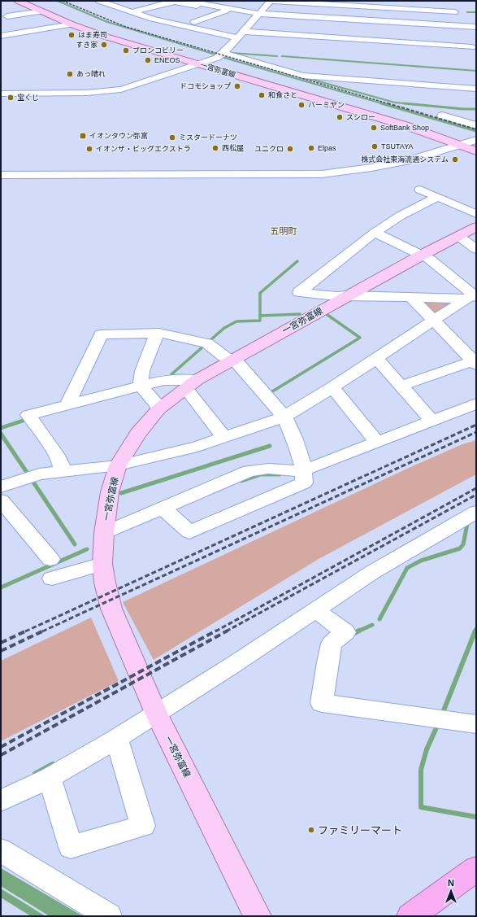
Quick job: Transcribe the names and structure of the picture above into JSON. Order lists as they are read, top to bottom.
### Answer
{
  "streets": {
    "main road": ["一宮弥富線"]
  },
  "districts": ["五明町"],
  "places": {
    "other": [
      "はま寿司",
      "すき家",
      "ブロンコビリー",
      "ENEOS",
      "あっ晴れ",
      "ドコモショップ",
      "和食さと",
      "宝くじ",
      "バーミヤン",
      "スシロー",
      "SoftBank Shop",
      "ミスタードーナツ",
      "TSUTAYA",
      "西松屋",
      "Elpas",
      "イオンザ・ビッグエクストラ",
      "ユニクロ",
      "株式会社東海流通システム",
      "ファミリーマート"
    ],
    "transit": ["イオンタウン弥富"]
  },
  "north": "top"
}
